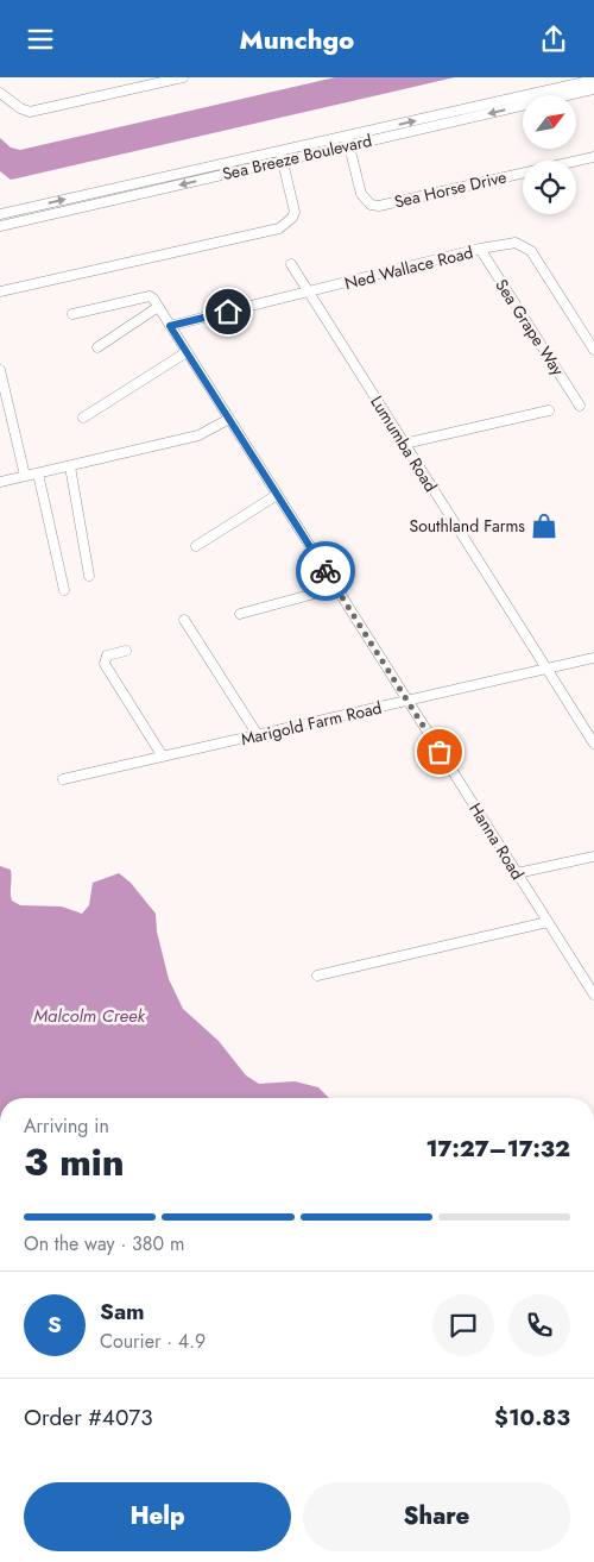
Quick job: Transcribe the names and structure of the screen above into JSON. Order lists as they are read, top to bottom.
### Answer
{
  "streets": {
    "street": [
      "Sea Breeze Boulevard",
      "Sea Horse Drive",
      "Ned Wallace Road",
      "Sea Grape Way",
      "Lumumba Road",
      "Marigold Farm Road",
      "Hanna Road"
    ]
  },
  "crossings": [
    ["Sea Breeze Boulevard", "Sea Horse Drive"],
    ["Ned Wallace Road", "Sea Grape Way"],
    ["Ned Wallace Road", "Lumumba Road"],
    ["Ned Wallace Road", "Hanna Road"],
    ["Lumumba Road", "Marigold Farm Road"],
    ["Marigold Farm Road", "Hanna Road"]
  ],
  "water": ["Malcolm Creek"],
  "places": {
    "shop": ["Southland Farms"]
  },
  "north": "top right",
  "page": {
    "header": "Munchgo",
    "heading": ["3 min", "Arriving in", "17:27–17:32"],
    "panel": [
      "Sam",
      "Courier · 4.9",
      "Order #4073",
      "$10.83"
    ],
    "bar": "On the way · 380 m",
    "round": "S",
    "buttons": ["Help", "Share"]
  }
}
